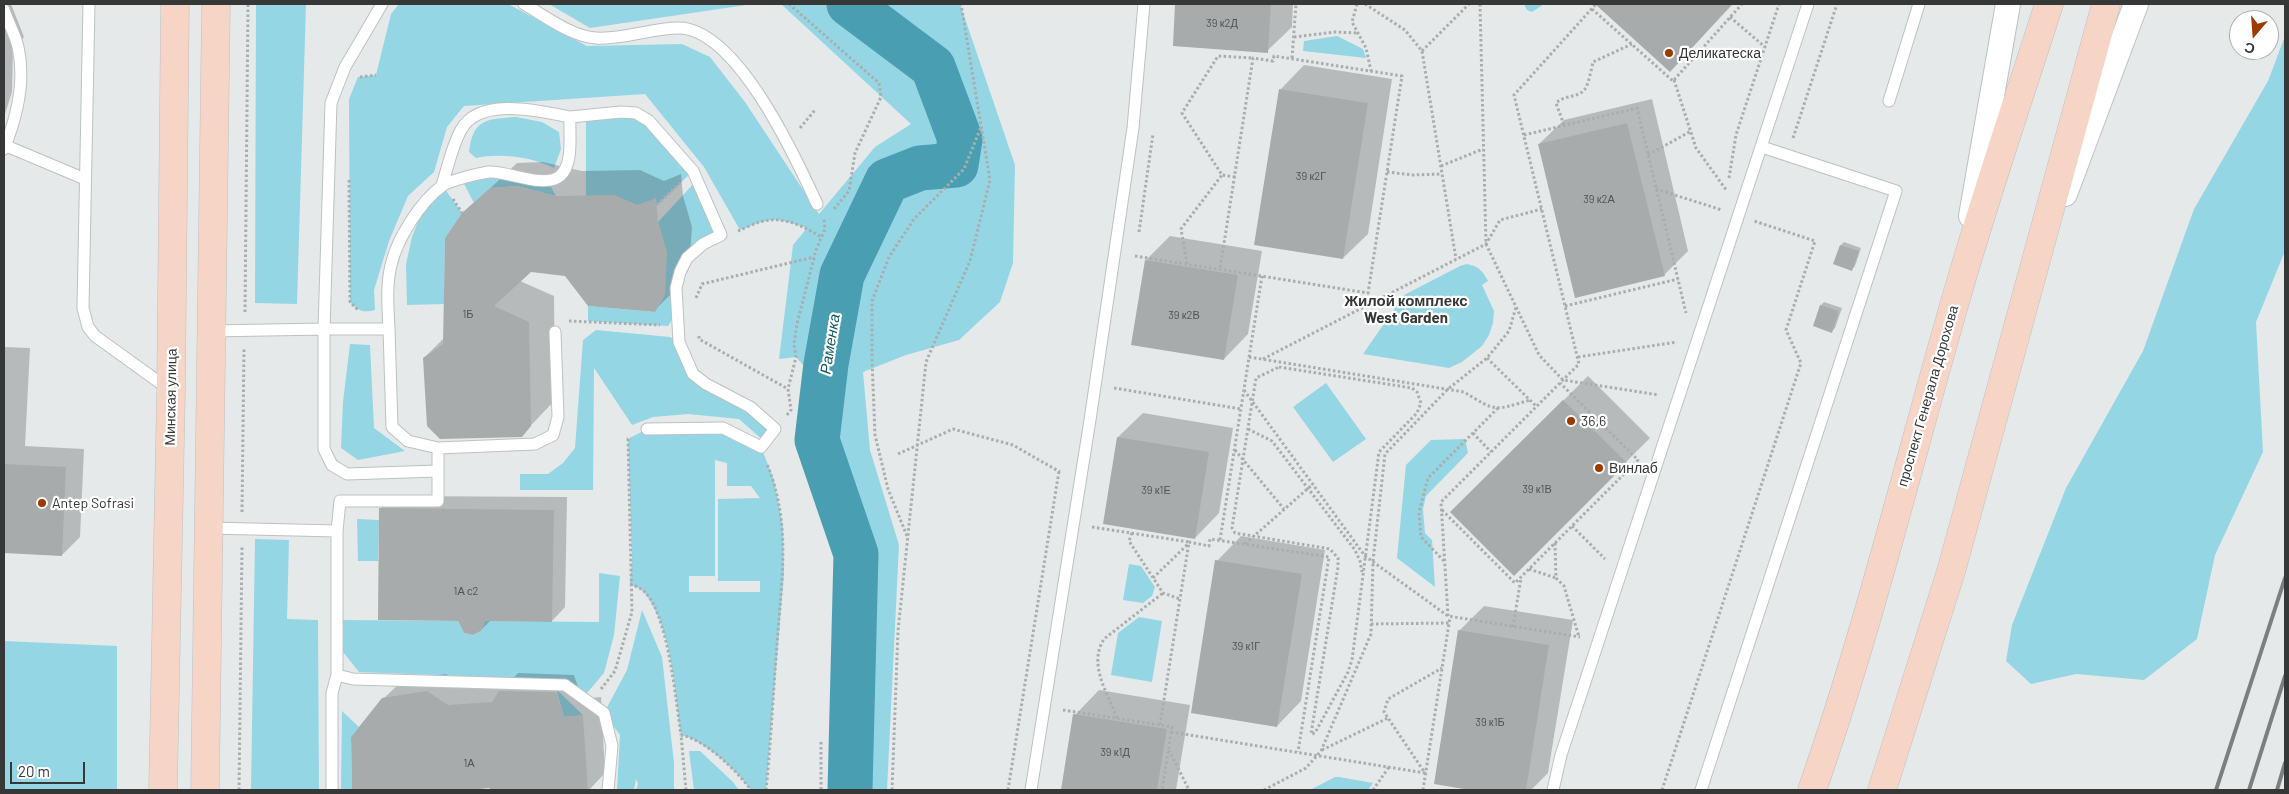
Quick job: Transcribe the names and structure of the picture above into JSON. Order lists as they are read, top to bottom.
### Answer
{
  "streets": {
    "main road": ["проспект Генерала Дорохова", "Минская улица"]
  },
  "districts": ["Жилой комплекс West Garden"],
  "water": ["Раменка"],
  "places": [
    "Деликатеска",
    "36,6",
    "Винлаб",
    "Antep Sofrasi"
  ],
  "house_numbers": [
    "39 к2Д",
    "39 к2Г",
    "39 к2А",
    "1Б",
    "39 к2В",
    "39 к1В",
    "39 к1Е",
    "1А с2",
    "39 к1Г",
    "39 к1Б",
    "39 к1Д",
    "1А"
  ],
  "scale_bar": "20 m",
  "north": "bottom"
}
